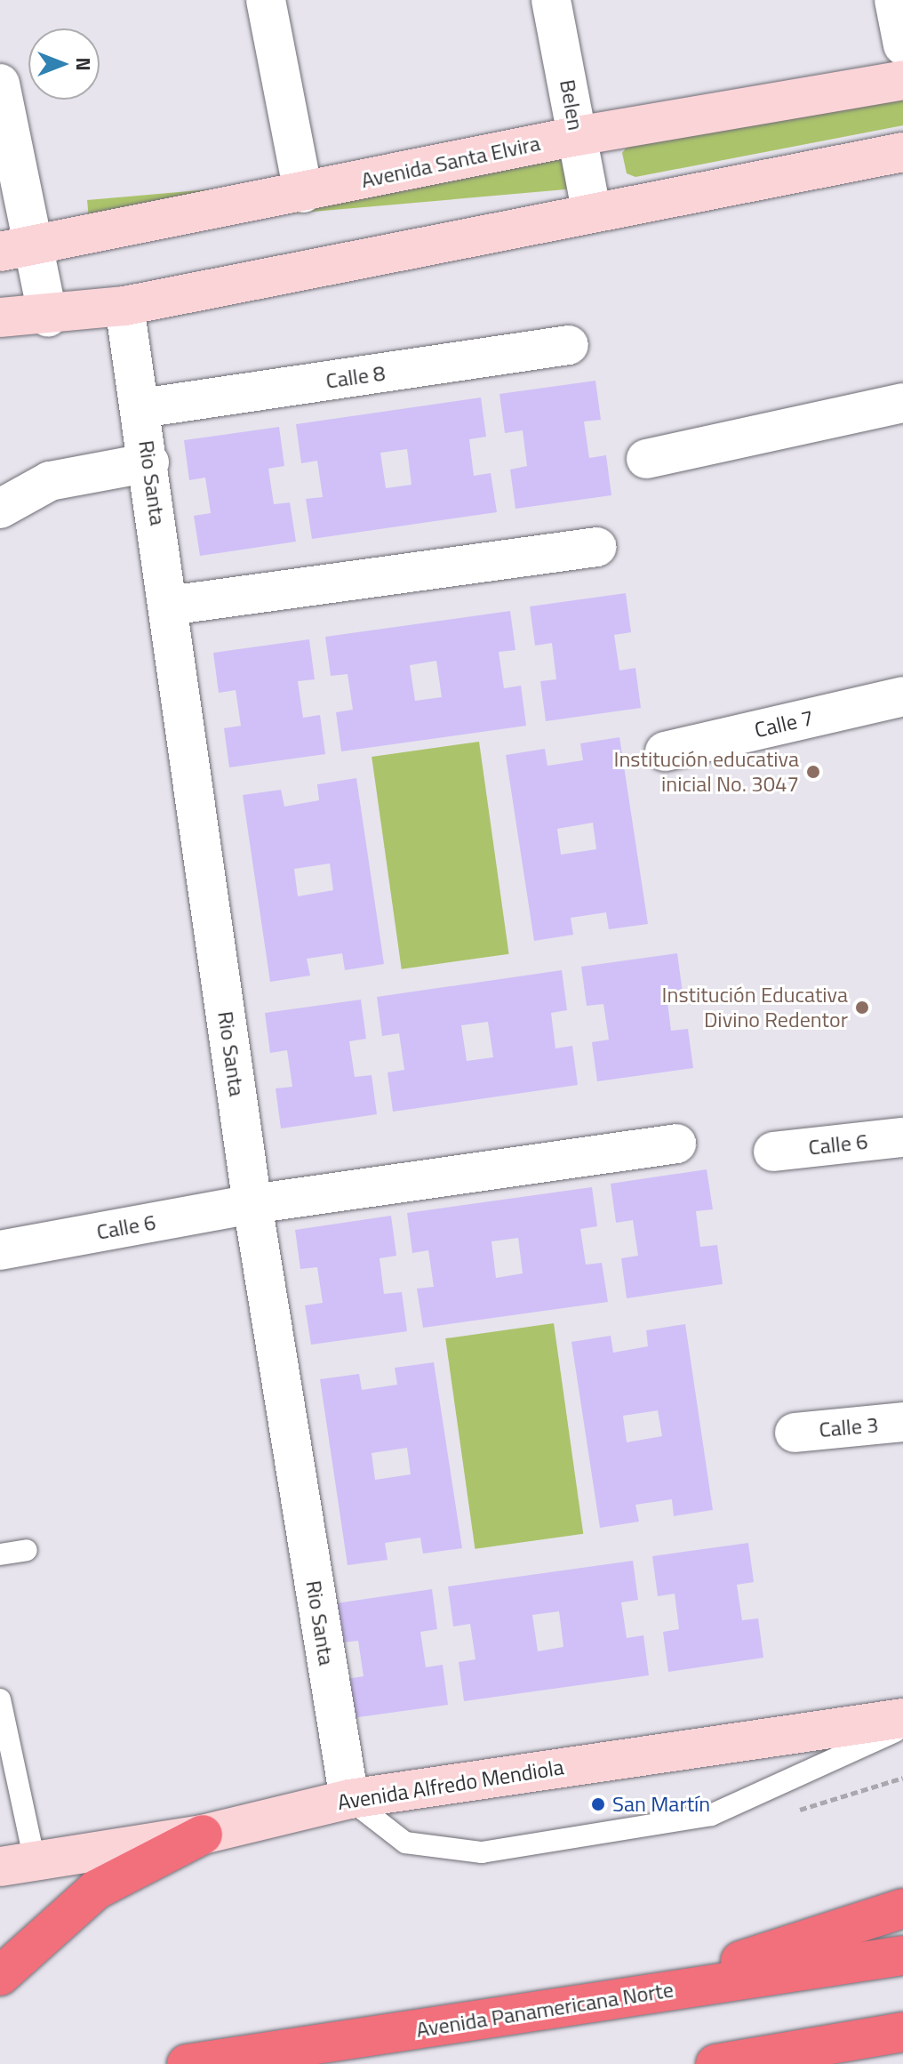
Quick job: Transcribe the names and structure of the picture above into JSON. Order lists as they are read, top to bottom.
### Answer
{
  "streets": {
    "highway": ["Avenida Panamericana Norte"],
    "street": [
      "Belen",
      "Avenida Santa Elvira",
      "Calle 8",
      "Rio Santa",
      "Calle 7",
      "Calle 6",
      "Calle 3",
      "Avenida Alfredo Mendiola"
    ]
  },
  "crossings": [
    ["Belen", "Avenida Santa Elvira"],
    ["Calle 8", "Rio Santa"],
    ["Rio Santa", "Calle 6"],
    ["Rio Santa", "Avenida Alfredo Mendiola"]
  ],
  "places": ["Institución educativa inicial No. 3047", "Institución Educativa Divino Redentor", "San Martín"],
  "north": "right"
}
